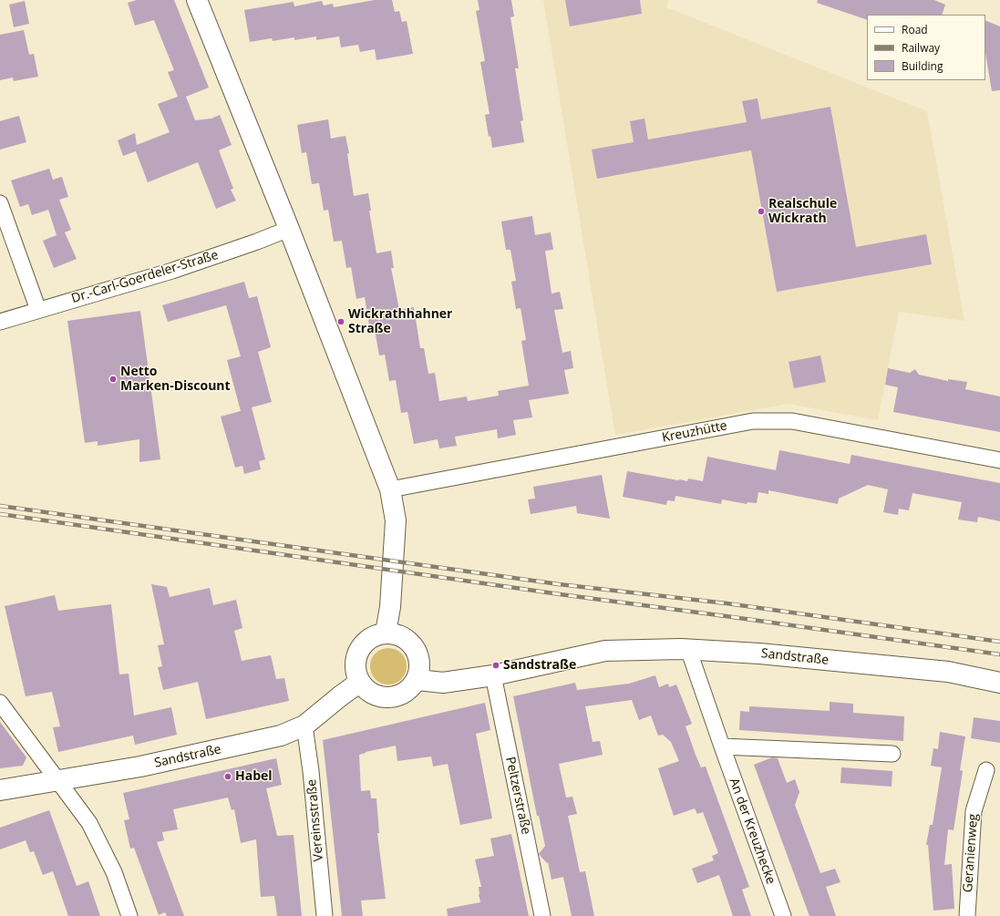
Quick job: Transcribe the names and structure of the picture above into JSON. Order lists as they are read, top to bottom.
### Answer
{
  "streets": {
    "main road": ["Sandstraße"],
    "street": [
      "Dr.-Carl-Goerdeler-Straße",
      "Kreuzhütte",
      "Peltzerstraße",
      "Vereinsstraße",
      "An der Kreuzhecke",
      "Geranienweg"
    ]
  },
  "crossings": [
    ["Sandstraße", "Peltzerstraße"],
    ["Sandstraße", "Vereinsstraße"],
    ["Sandstraße", "An der Kreuzhecke"]
  ],
  "places": [
    "Realschule Wickrath",
    "Wickrathhahner Straße",
    "Netto Marken-Discount",
    "Sandstraße",
    "Habel"
  ],
  "legend": ["Road", "Railway", "Building"]
}
